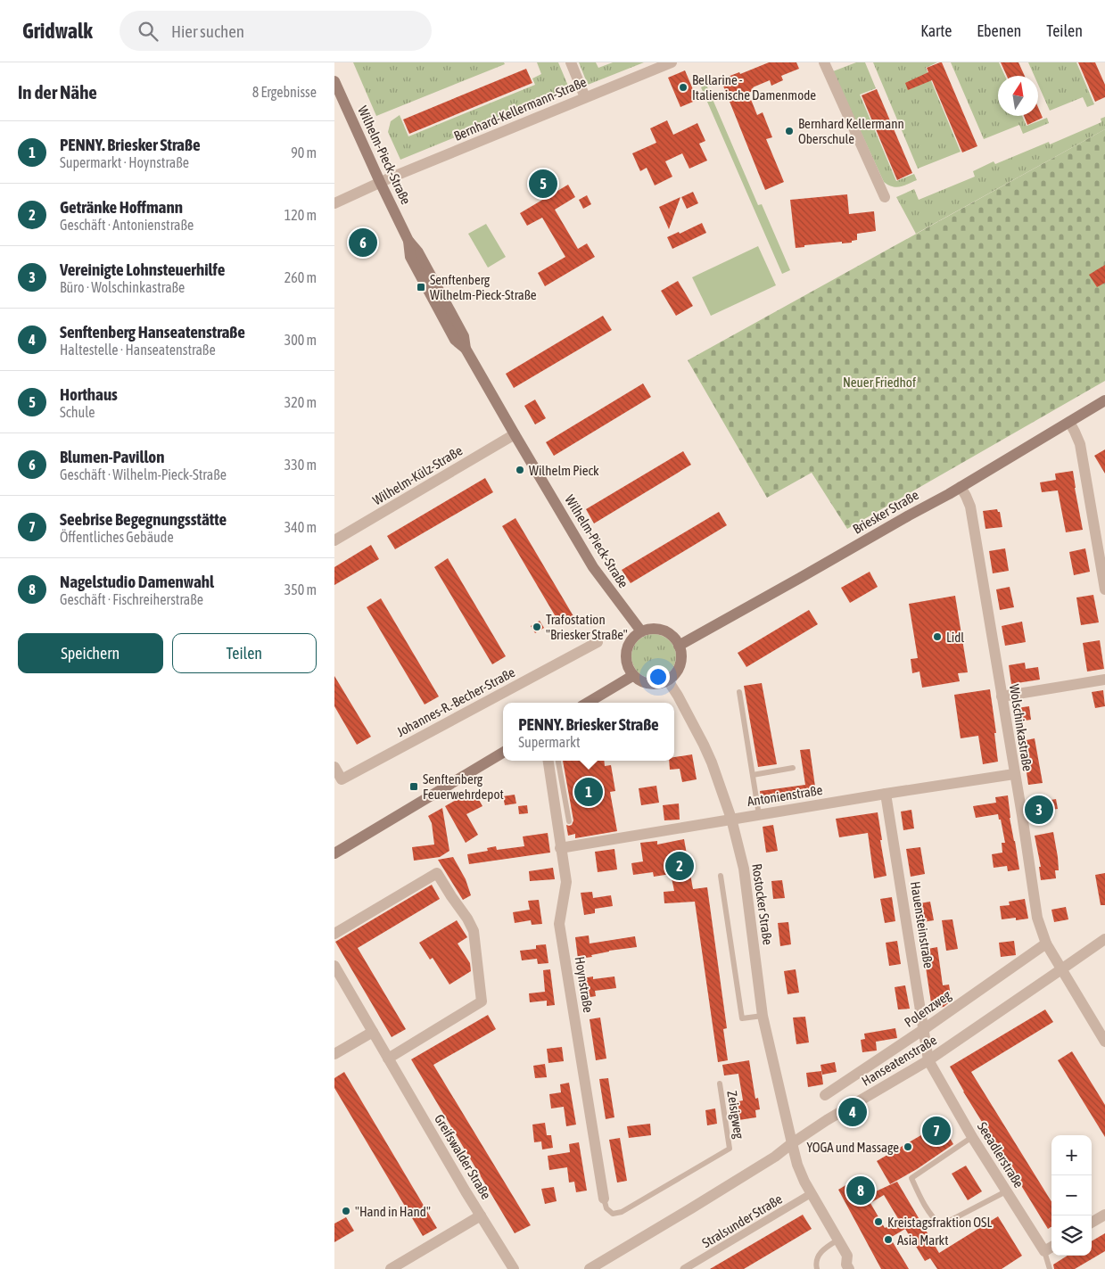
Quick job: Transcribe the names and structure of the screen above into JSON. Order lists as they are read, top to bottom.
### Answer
{
  "streets": {
    "main road": ["Wilhelm-Pieck-Straße", "Briesker Straße"],
    "street": [
      "Bernhard-Kellermann-Straße",
      "Wilhelm-Külz-Straße",
      "Johannes-R.-Becher-Straße",
      "Wolschinkastraße",
      "Antonienstraße",
      "Rostocker Straße",
      "Hauensteinstraße",
      "Hoynstraße",
      "Polenzweg",
      "Hanseatenstraße",
      "Seeadlerstraße",
      "Greifswalder Straße",
      "Stralsunder Straße"
    ],
    "lane": ["Zeisigweg"]
  },
  "crossings": [
    ["Bernhard-Kellermann-Straße", "Wilhelm-Pieck-Straße"],
    ["Wilhelm-Pieck-Straße", "Wilhelm-Külz-Straße"],
    ["Wilhelm-Pieck-Straße", "Briesker Straße"],
    ["Wilhelm-Pieck-Straße", "Rostocker Straße"],
    ["Briesker Straße", "Wolschinkastraße"],
    ["Briesker Straße", "Rostocker Straße"],
    ["Wolschinkastraße", "Antonienstraße"],
    ["Wolschinkastraße", "Polenzweg"],
    ["Wolschinkastraße", "Hanseatenstraße"],
    ["Antonienstraße", "Rostocker Straße"],
    ["Antonienstraße", "Hauensteinstraße"],
    ["Antonienstraße", "Hoynstraße"],
    ["Rostocker Straße", "Hanseatenstraße"],
    ["Rostocker Straße", "Stralsunder Straße"],
    ["Hauensteinstraße", "Polenzweg"],
    ["Hauensteinstraße", "Hanseatenstraße"],
    ["Hauensteinstraße", "Seeadlerstraße"],
    ["Hoynstraße", "Zeisigweg"],
    ["Hanseatenstraße", "Seeadlerstraße"]
  ],
  "parks": ["Neuer Friedhof"],
  "places": {
    "other": [
      "Bellarine - Italienische Damenmode",
      "Bernhard Kellermann Oberschule",
      "Wilhelm Pieck",
      "Trafostation \"Briesker Straße\"",
      "Lidl",
      "YOGA und Massage",
      "\"Hand in Hand\"",
      "Kreistagsfraktion OSL",
      "Asia Markt"
    ],
    "transit": ["Senftenberg Wilhelm-Pieck-Straße", "Senftenberg Feuerwehrdepot"]
  },
  "north": "top",
  "page": {
    "header": "Gridwalk",
    "search": "Hier suchen",
    "nav": ["Karte", "Ebenen", "Teilen"],
    "heading": ["In der Nähe", "8 Ergebnisse"],
    "list": [
      {
        "mark": "1",
        "name": "PENNY. Briesker Straße",
        "note": "Supermarkt · Hoynstraße",
        "value": "90 m"
      },
      {
        "mark": "2",
        "name": "Getränke Hoffmann",
        "note": "Geschäft · Antonienstraße",
        "value": "120 m"
      },
      {
        "mark": "3",
        "name": "Vereinigte Lohnsteuerhilfe",
        "note": "Büro · Wolschinkastraße",
        "value": "260 m"
      },
      {
        "mark": "4",
        "name": "Senftenberg Hanseatenstraße",
        "note": "Haltestelle · Hanseatenstraße",
        "value": "300 m"
      },
      {
        "mark": "5",
        "name": "Horthaus",
        "note": "Schule",
        "value": "320 m"
      },
      {
        "mark": "6",
        "name": "Blumen-Pavillon",
        "note": "Geschäft · Wilhelm-Pieck-Straße",
        "value": "330 m"
      },
      {
        "mark": "7",
        "name": "Seebrise Begegnungsstätte",
        "note": "Öffentliches Gebäude",
        "value": "340 m"
      },
      {
        "mark": "8",
        "name": "Nagelstudio Damenwahl",
        "note": "Geschäft · Fischreiherstraße",
        "value": "350 m"
      }
    ],
    "pins": [
      "5",
      "6",
      "1",
      "3",
      "2",
      "4",
      "7",
      "8"
    ],
    "buttons": ["Speichern", "Teilen"],
    "popup": ["PENNY. Briesker Straße", "Supermarkt"],
    "map_buttons": ["+", "−"]
  }
}
